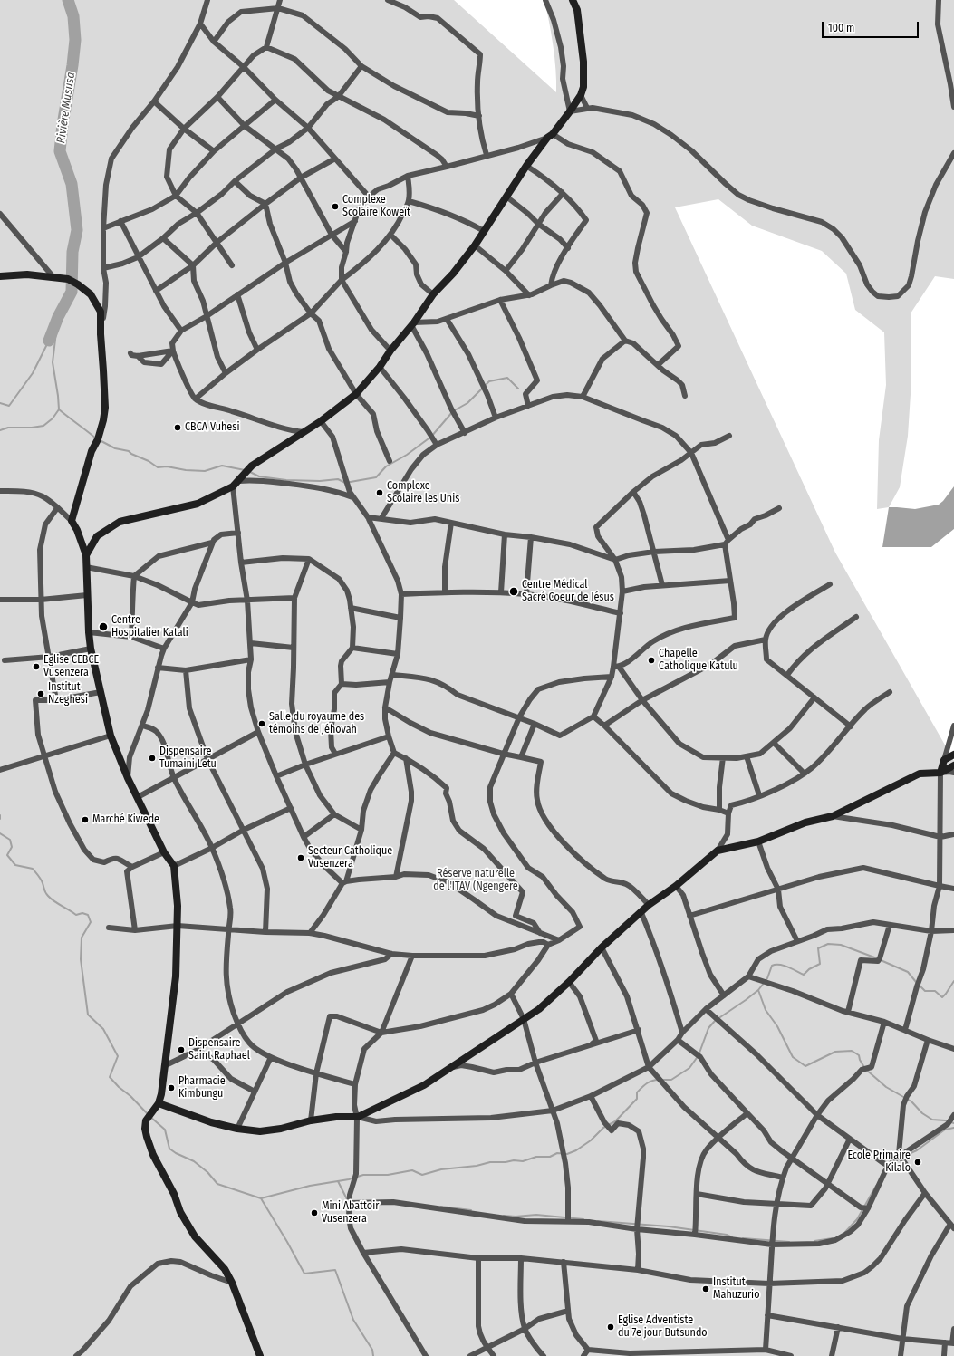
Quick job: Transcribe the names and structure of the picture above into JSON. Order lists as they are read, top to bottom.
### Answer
{
  "water": ["Rivière Mususa"],
  "parks": ["Réserve naturelle de l'ITAV (Ngengere"],
  "places": [
    "Complexe Scolaire Koweït",
    "CBCA Vuhesi",
    "Complexe Scolaire les Unis",
    "Centre Médical Sacré Coeur de Jésus",
    "Centre Hospitalier Katali",
    "Chapelle Catholique Katulu",
    "Eglise CEBCE Vusenzera",
    "Institut Nzeghesi",
    "Salle du royaume des témoins de Jéhovah",
    "Dispensaire Tumaini Letu",
    "Marché Kiwede",
    "Secteur Catholique Vusenzera",
    "Dispensaire Saint Raphael",
    "Pharmacie Kimbungu",
    "Ecole Primaire Kilalo",
    "Mini Abattoir Vusenzera",
    "Institut Mahuzurio",
    "Eglise Adventiste du 7e jour Butsundo"
  ],
  "scale_bar": "100 m"
}
